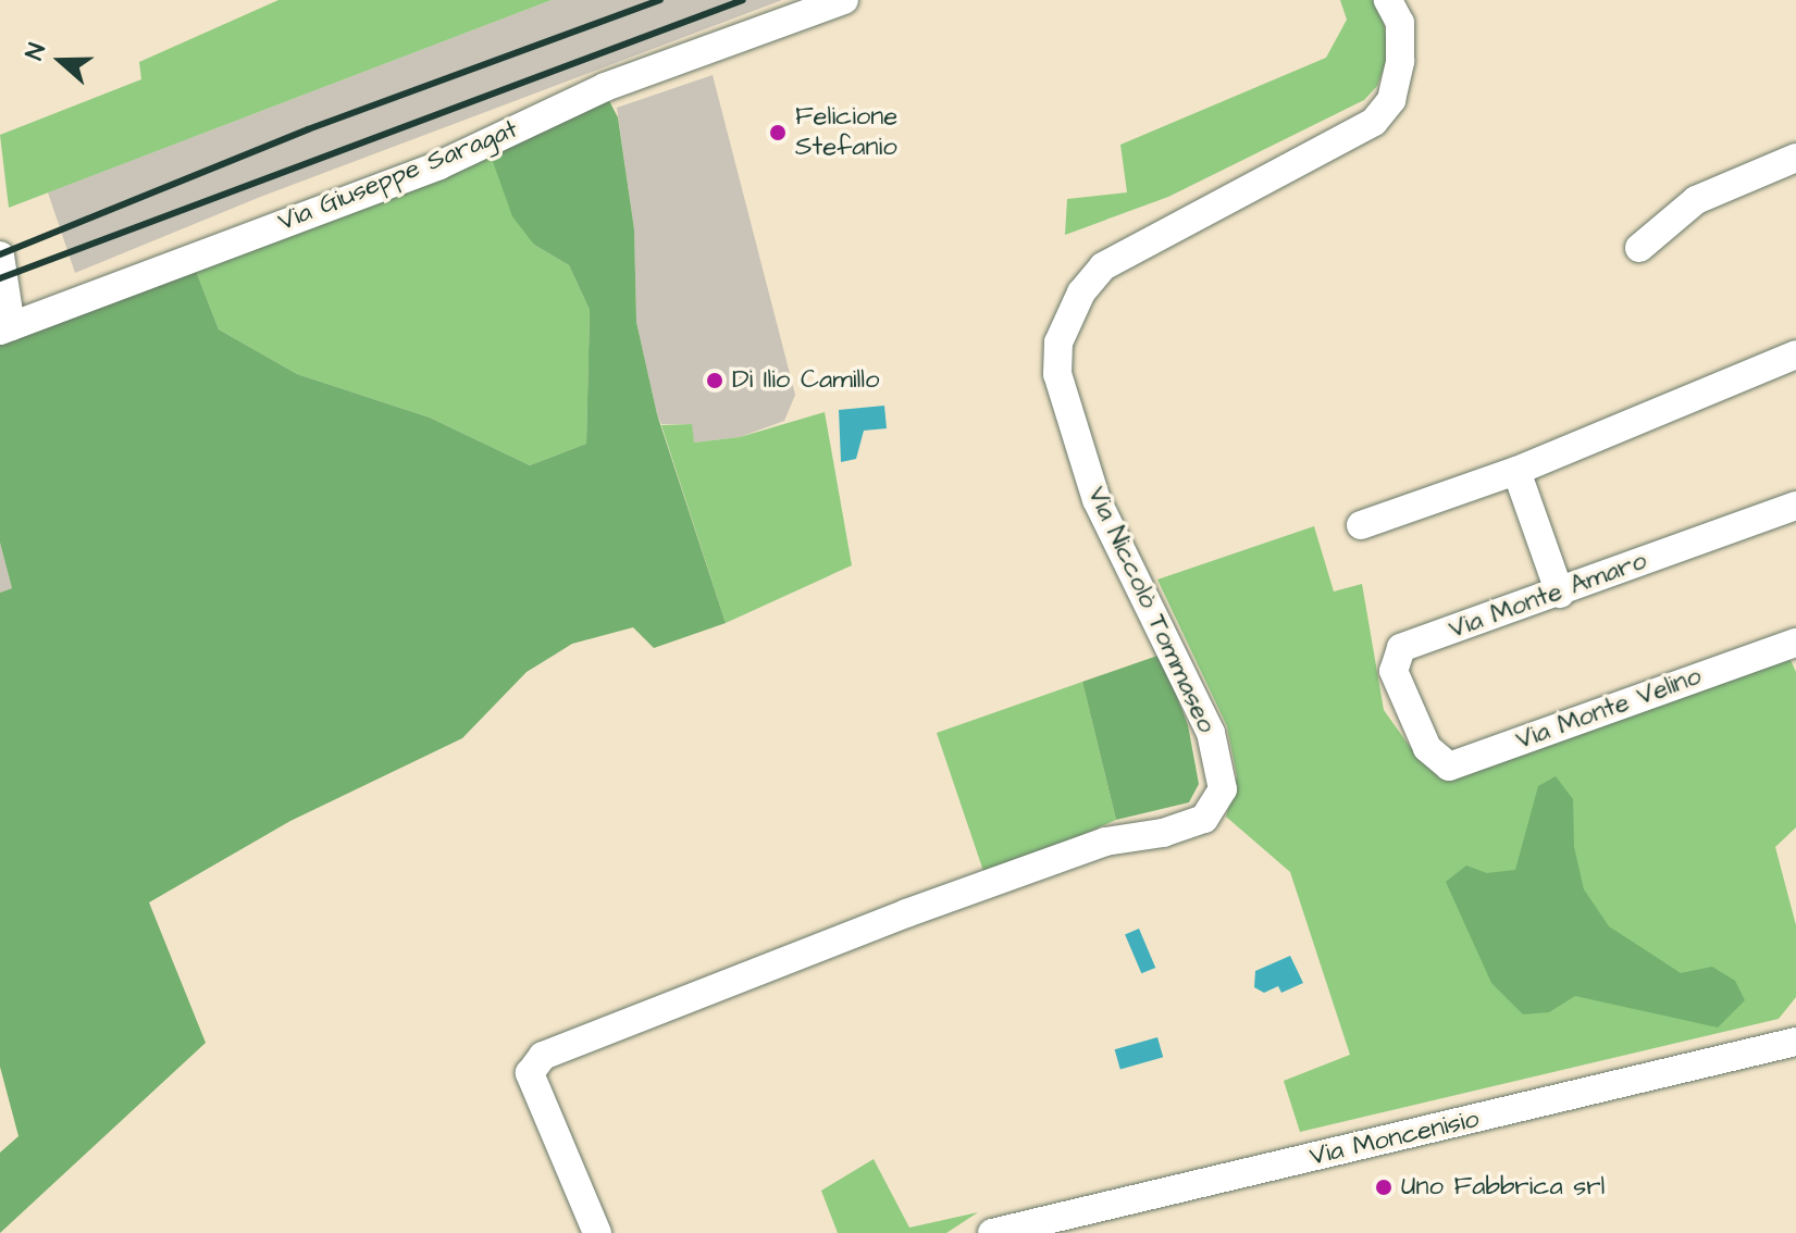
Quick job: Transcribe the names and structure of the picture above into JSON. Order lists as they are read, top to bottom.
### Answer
{
  "streets": {
    "street": [
      "Via Giuseppe Saragat",
      "Via Monte Amaro",
      "Via Niccolò Tommaseo",
      "Via Monte Velino",
      "Via Moncenisio"
    ]
  },
  "crossings": [
    ["Via Monte Amaro", "Via Monte Velino"]
  ],
  "places": ["Felicione Stefanio", "Di Ilio Camillo", "Uno Fabbrica srl"],
  "north": "left"
}
